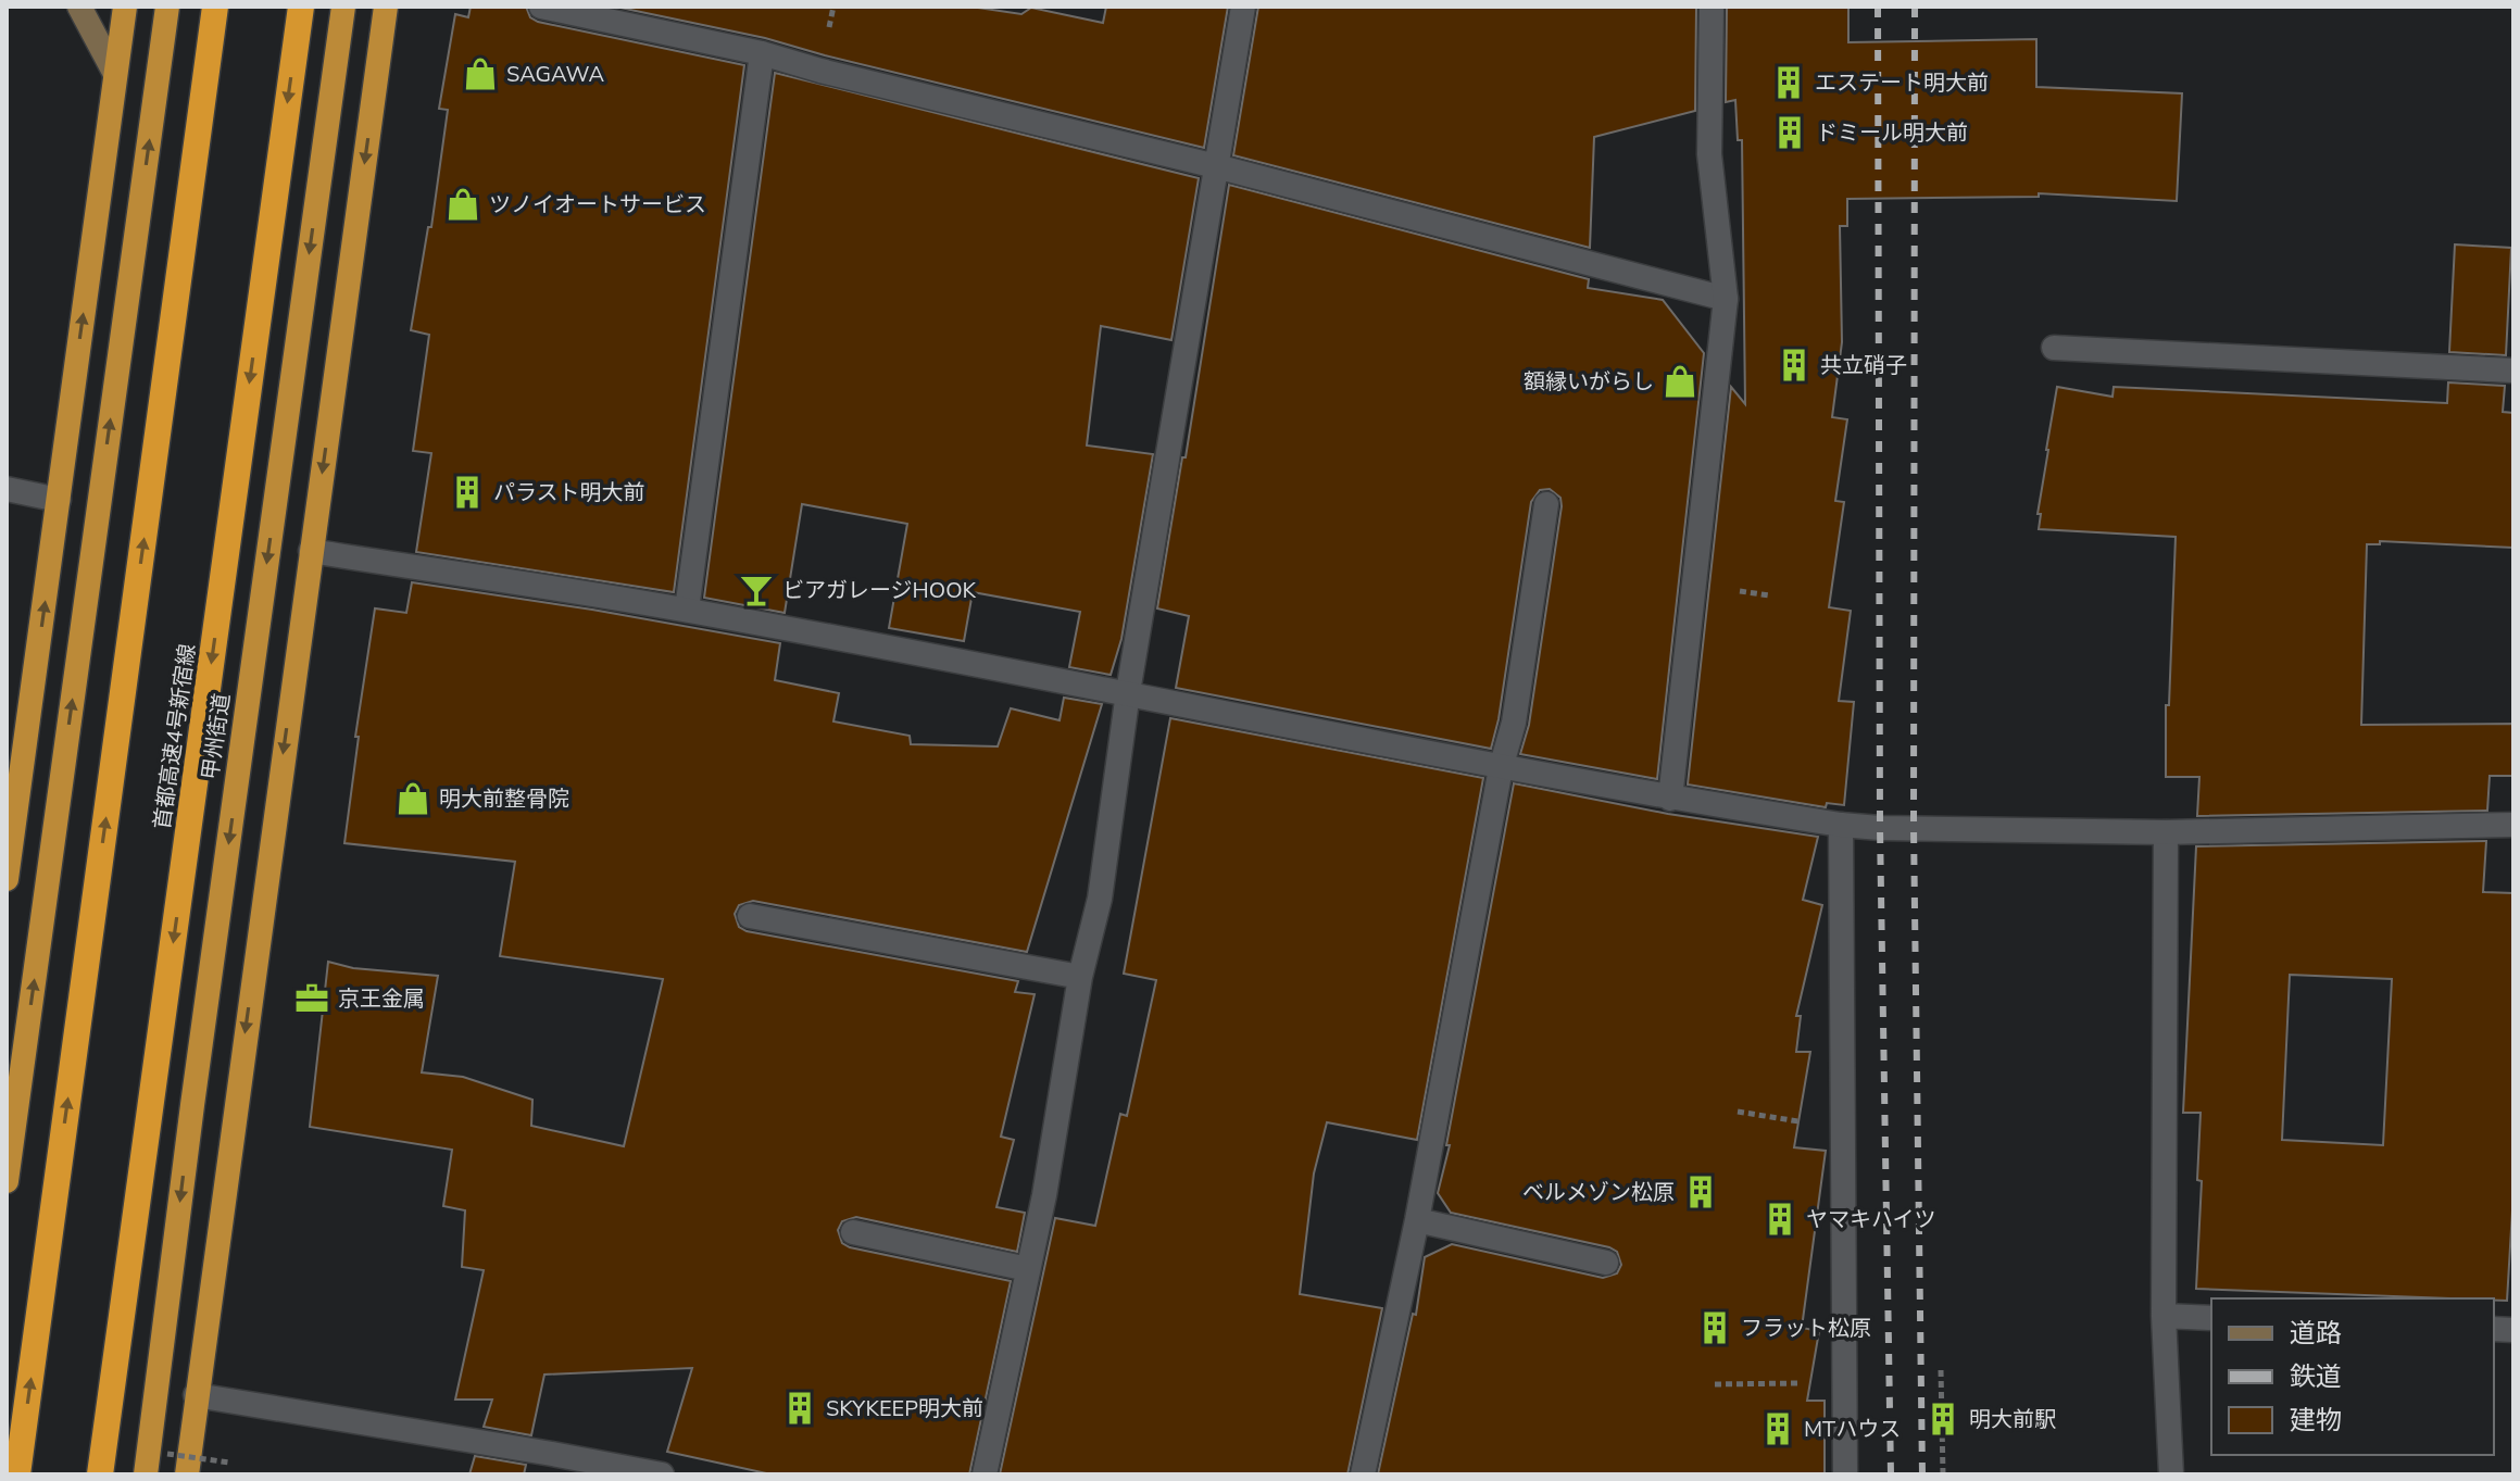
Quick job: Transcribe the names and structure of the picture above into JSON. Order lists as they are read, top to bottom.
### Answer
{
  "streets": {
    "highway": ["首都高速4号新宿線", "甲州街道"]
  },
  "places": {
    "shop": [
      "SAGAWA",
      "ツノイオートサービス",
      "額縁いがらし",
      "明大前整骨院"
    ],
    "building": [
      "エステート明大前",
      "ドミール明大前",
      "共立硝子",
      "パラスト明大前",
      "ベルメゾン松原",
      "ヤマキハイツ",
      "フラット松原",
      "SKYKEEP明大前",
      "明大前駅",
      "MTハウス"
    ],
    "bar": ["ビアガレージHOOK"],
    "office": ["京王金属"]
  },
  "legend": ["道路", "鉄道", "建物"]
}
